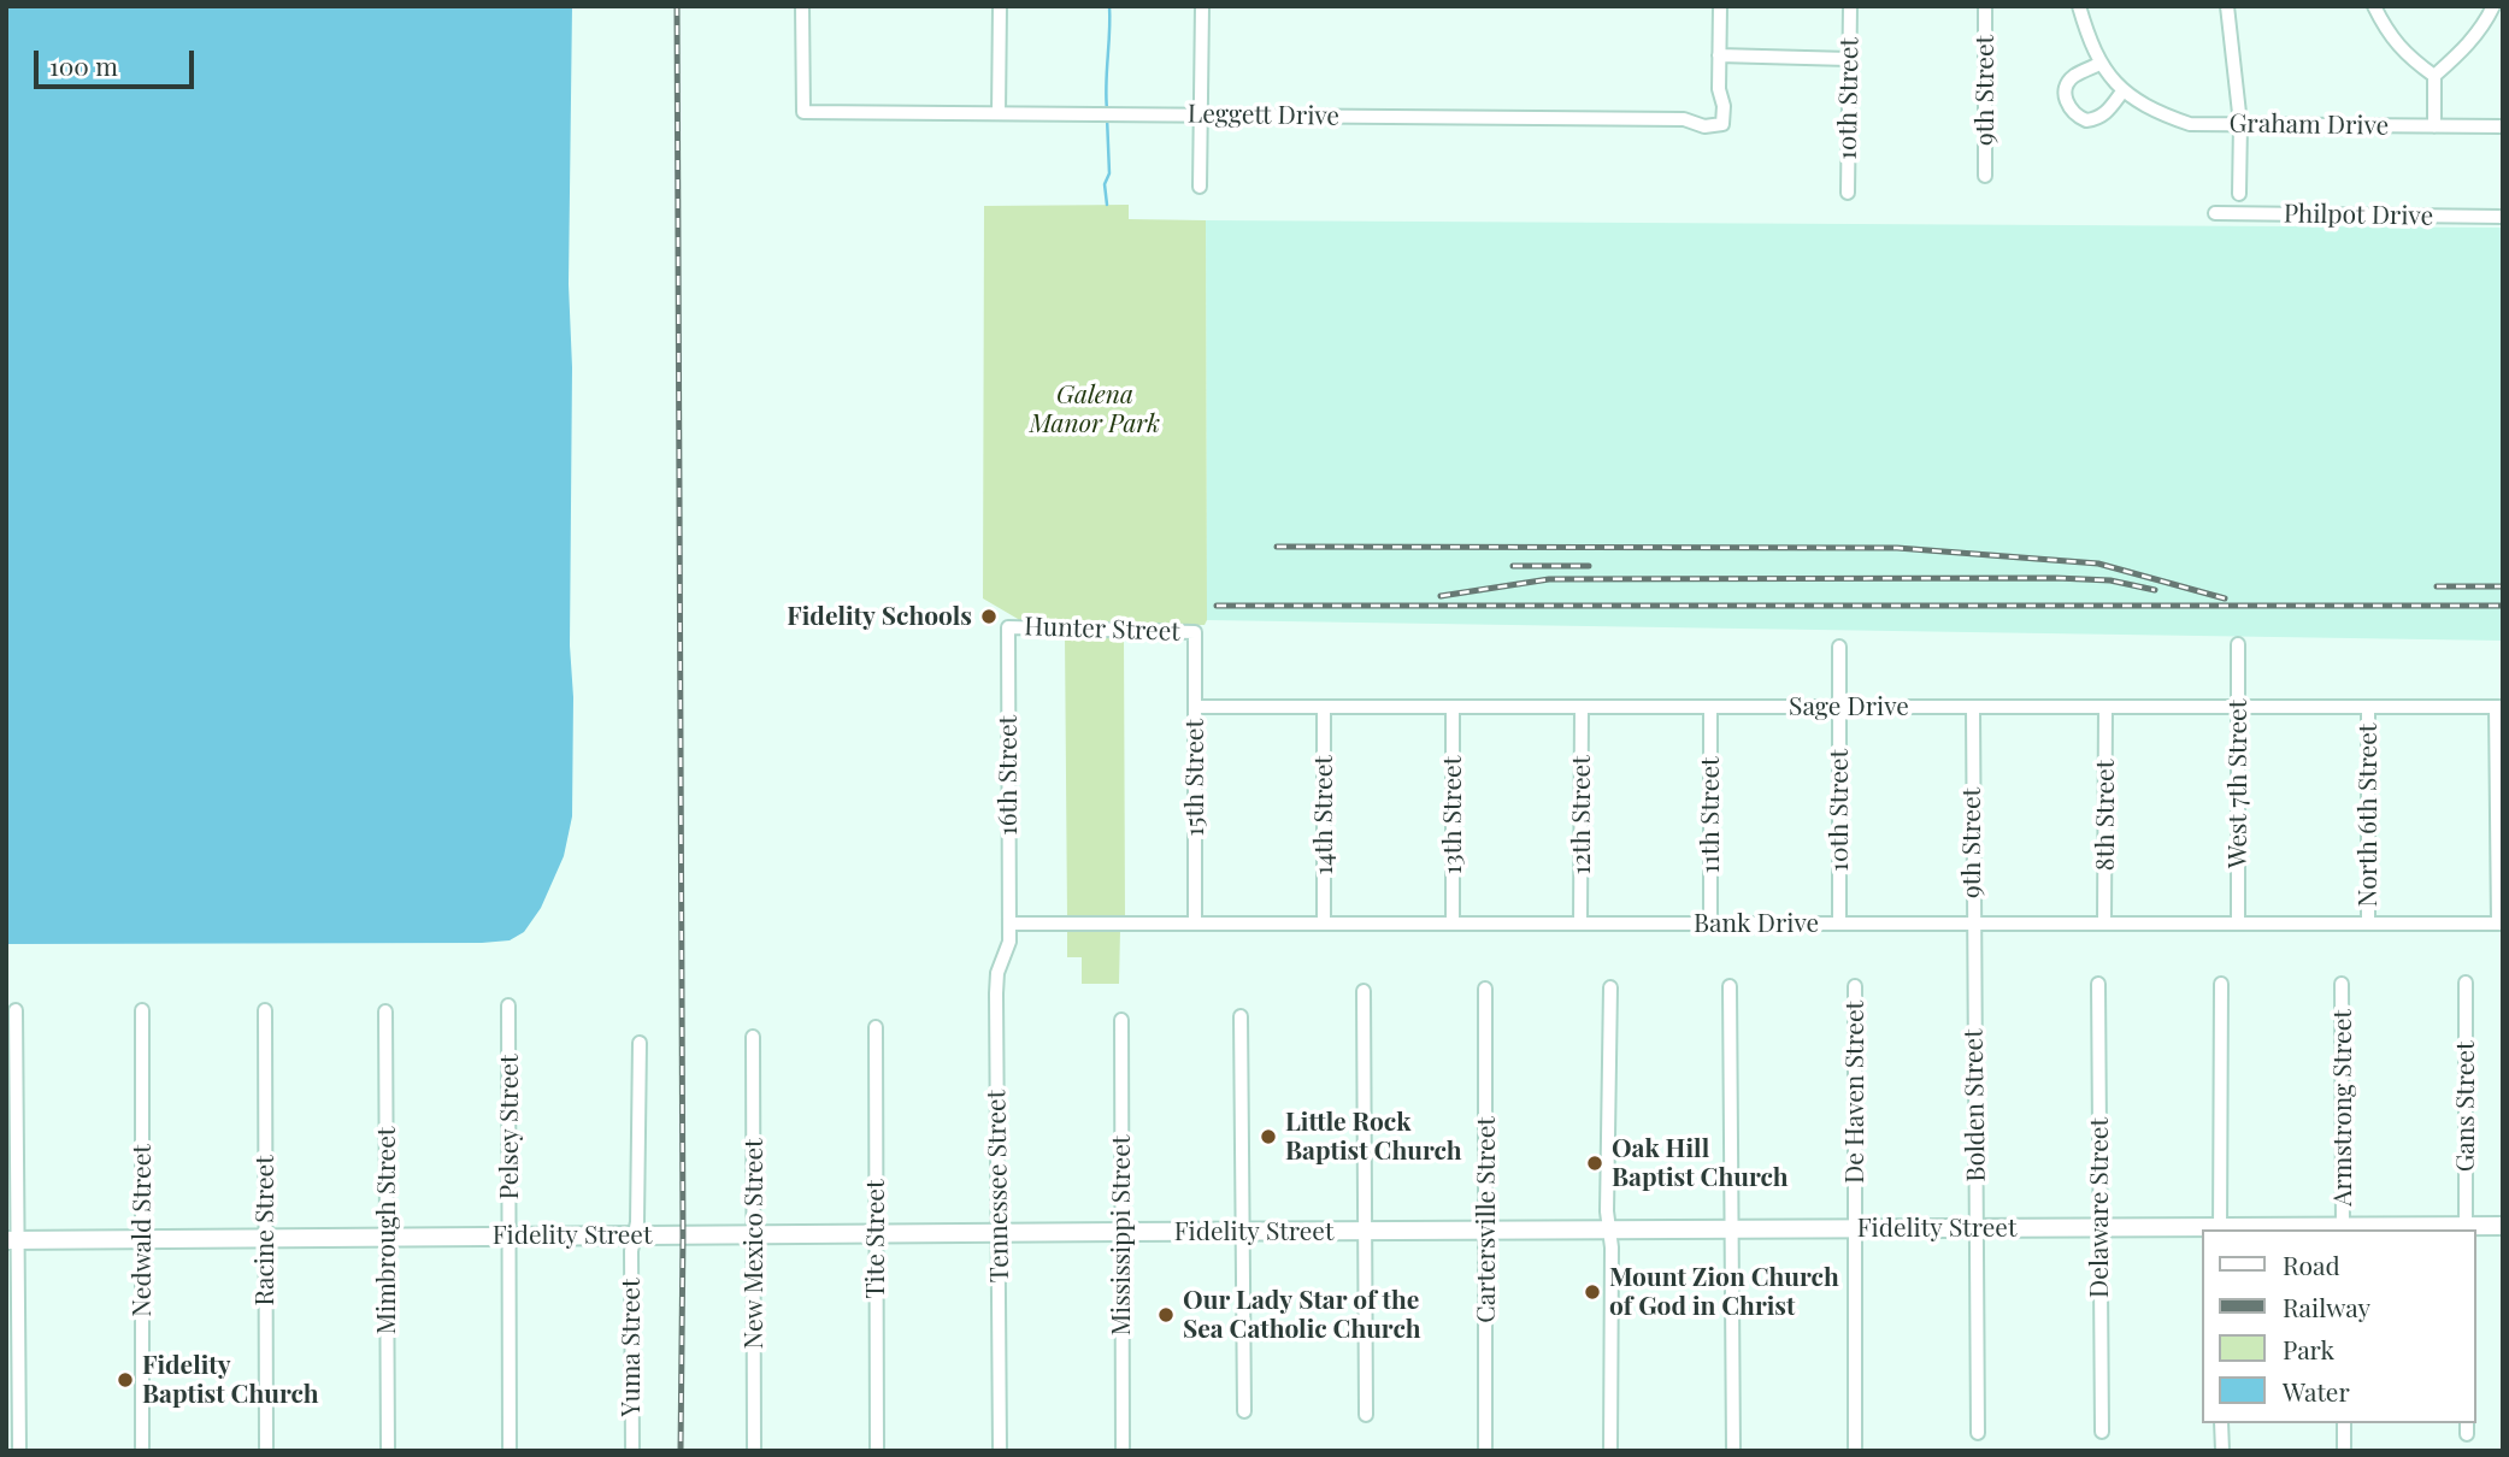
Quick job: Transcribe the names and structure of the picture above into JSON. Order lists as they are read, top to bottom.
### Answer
{
  "streets": {
    "main road": ["Fidelity Street"],
    "street": [
      "9th Street",
      "10th Street",
      "Leggett Drive",
      "Graham Drive",
      "Philpot Drive",
      "Hunter Street",
      "Sage Drive",
      "16th Street",
      "15th Street",
      "West 7th Street",
      "14th Street",
      "13th Street",
      "12th Street",
      "11th Street",
      "8th Street",
      "North 6th Street",
      "Bank Drive",
      "De Haven Street",
      "Bolden Street",
      "Gans Street",
      "Armstrong Street",
      "Pelsey Street",
      "Tennessee Street",
      "Delaware Street",
      "Cartersville Street",
      "Nedwald Street",
      "Racine Street",
      "Mimbrough Street",
      "Mississippi Street",
      "Tite Street",
      "New Mexico Street",
      "Yuma Street"
    ]
  },
  "crossings": [
    ["9th Street", "Sage Drive"],
    ["9th Street", "Bank Drive"],
    ["9th Street", "Bolden Street"],
    ["10th Street", "Sage Drive"],
    ["10th Street", "Bank Drive"],
    ["Hunter Street", "16th Street"],
    ["Hunter Street", "15th Street"],
    ["Sage Drive", "15th Street"],
    ["Sage Drive", "West 7th Street"],
    ["Sage Drive", "14th Street"],
    ["Sage Drive", "13th Street"],
    ["Sage Drive", "12th Street"],
    ["Sage Drive", "11th Street"],
    ["Sage Drive", "8th Street"],
    ["Sage Drive", "North 6th Street"],
    ["16th Street", "Bank Drive"],
    ["16th Street", "Tennessee Street"],
    ["15th Street", "Bank Drive"],
    ["West 7th Street", "Bank Drive"],
    ["14th Street", "Bank Drive"],
    ["13th Street", "Bank Drive"],
    ["12th Street", "Bank Drive"],
    ["11th Street", "Bank Drive"],
    ["8th Street", "Bank Drive"],
    ["North 6th Street", "Bank Drive"],
    ["Bank Drive", "Tennessee Street"],
    ["De Haven Street", "Fidelity Street"],
    ["Bolden Street", "Fidelity Street"],
    ["Gans Street", "Fidelity Street"],
    ["Armstrong Street", "Fidelity Street"],
    ["Pelsey Street", "Fidelity Street"],
    ["Tennessee Street", "Fidelity Street"],
    ["Delaware Street", "Fidelity Street"],
    ["Cartersville Street", "Fidelity Street"],
    ["Fidelity Street", "Nedwald Street"],
    ["Fidelity Street", "Racine Street"],
    ["Fidelity Street", "Mimbrough Street"],
    ["Fidelity Street", "Mississippi Street"],
    ["Fidelity Street", "Tite Street"],
    ["Fidelity Street", "New Mexico Street"],
    ["Fidelity Street", "Yuma Street"]
  ],
  "parks": ["Galena Manor Park"],
  "places": [
    "Fidelity Schools",
    "Little Rock Baptist Church",
    "Oak Hill Baptist Church",
    "Mount Zion Church of God in Christ",
    "Our Lady Star of the Sea Catholic Church",
    "Fidelity Baptist Church"
  ],
  "legend": [
    "Road",
    "Railway",
    "Park",
    "Water"
  ],
  "scale_bar": "100 m"
}
